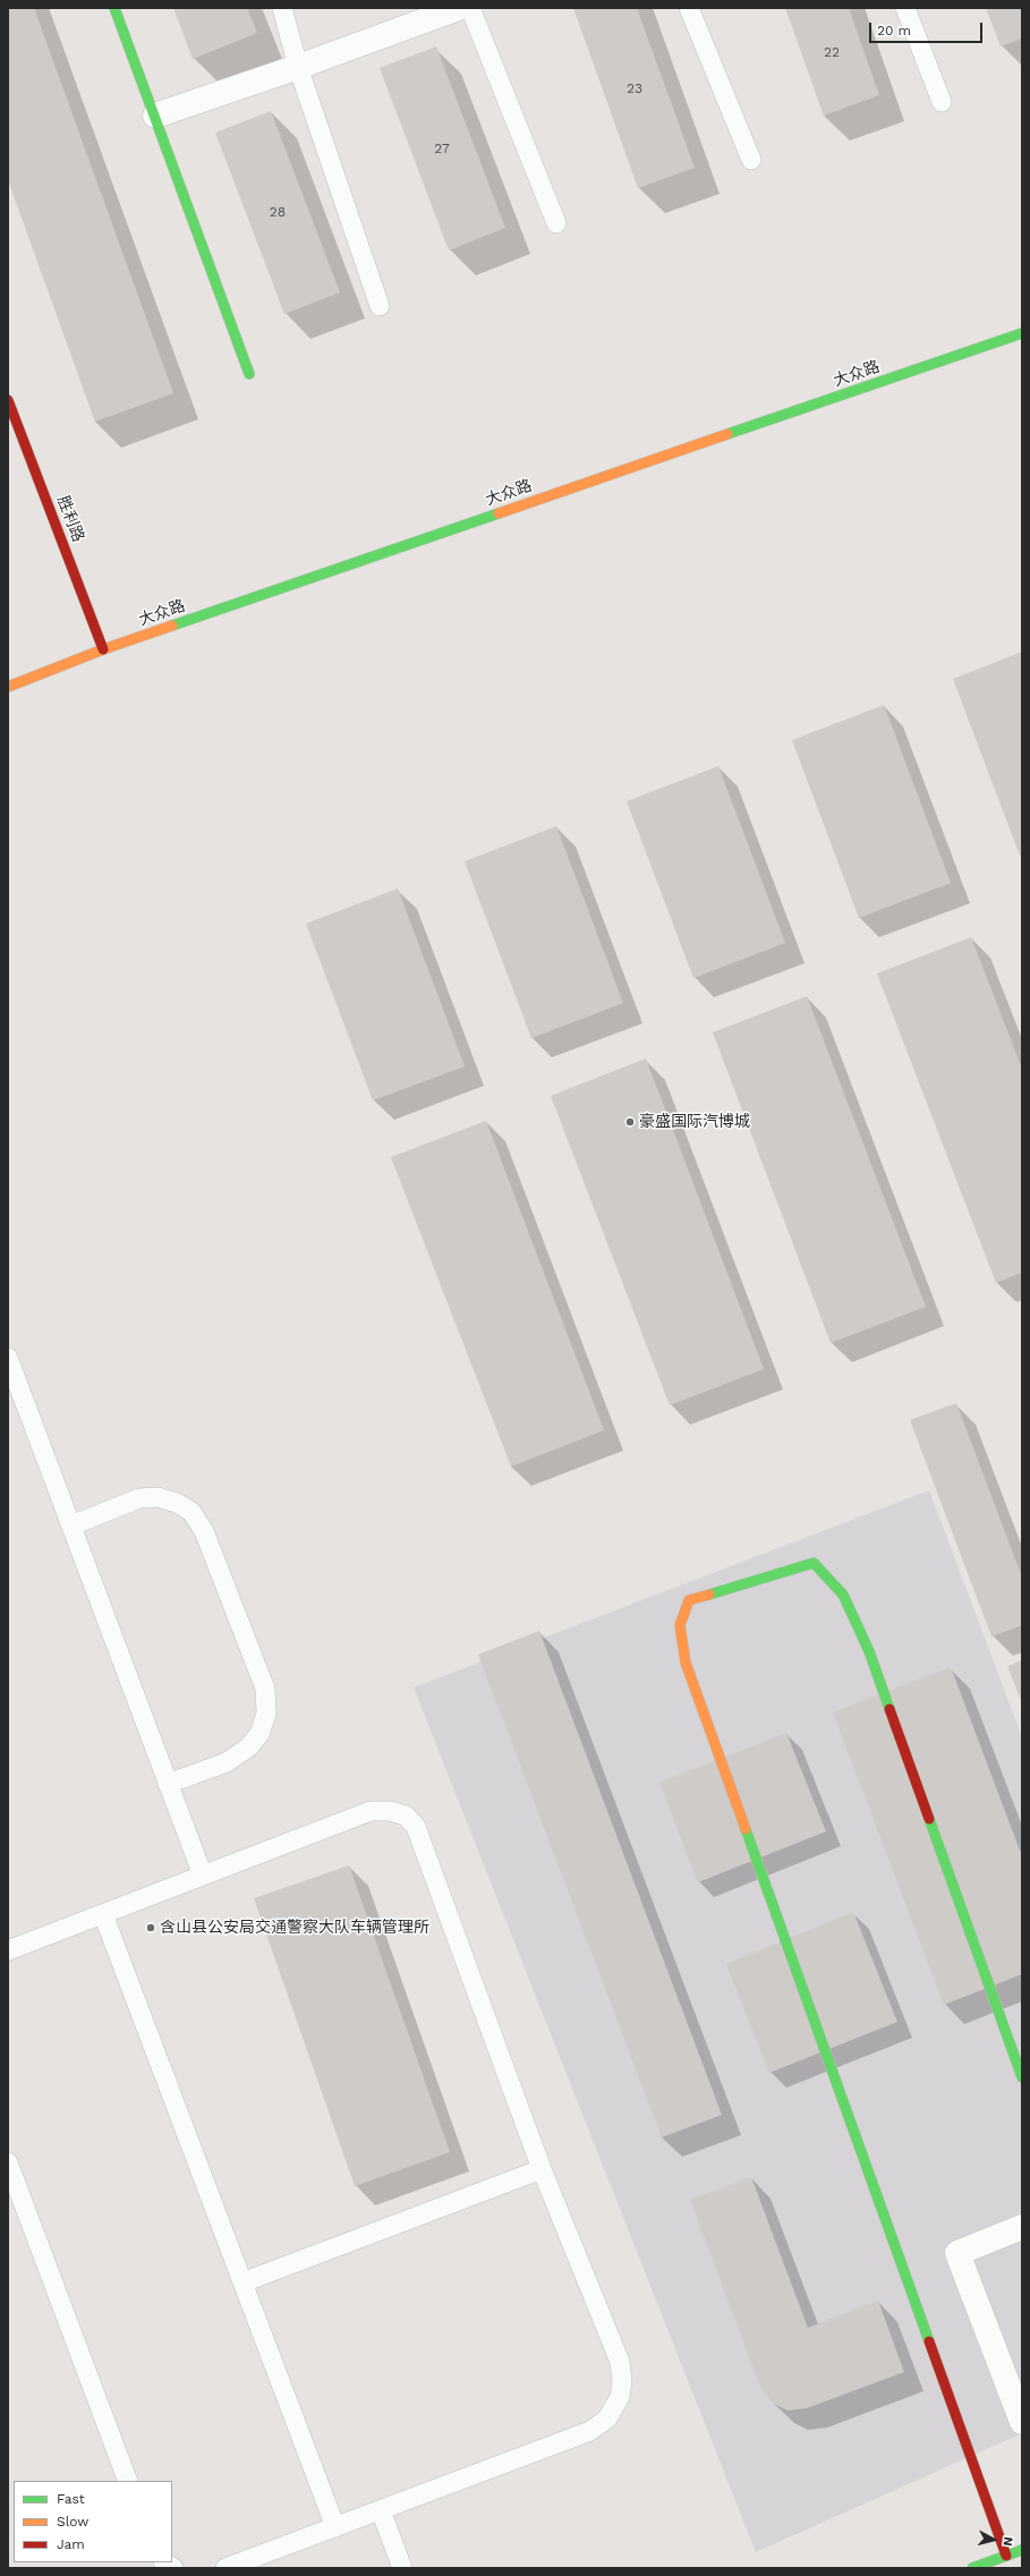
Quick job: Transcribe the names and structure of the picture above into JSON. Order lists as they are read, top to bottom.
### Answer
{
  "streets": {
    "main road": ["大众路", "胜利路"]
  },
  "crossings": [
    ["大众路", "胜利路"]
  ],
  "places": ["豪盛国际汽博城", "含山县公安局交通警察大队车辆管理所"],
  "house_numbers": [
    "22",
    "23",
    "27",
    "28"
  ],
  "legend": ["Fast", "Slow", "Jam"],
  "scale_bar": "20 m",
  "north": "right"
}
